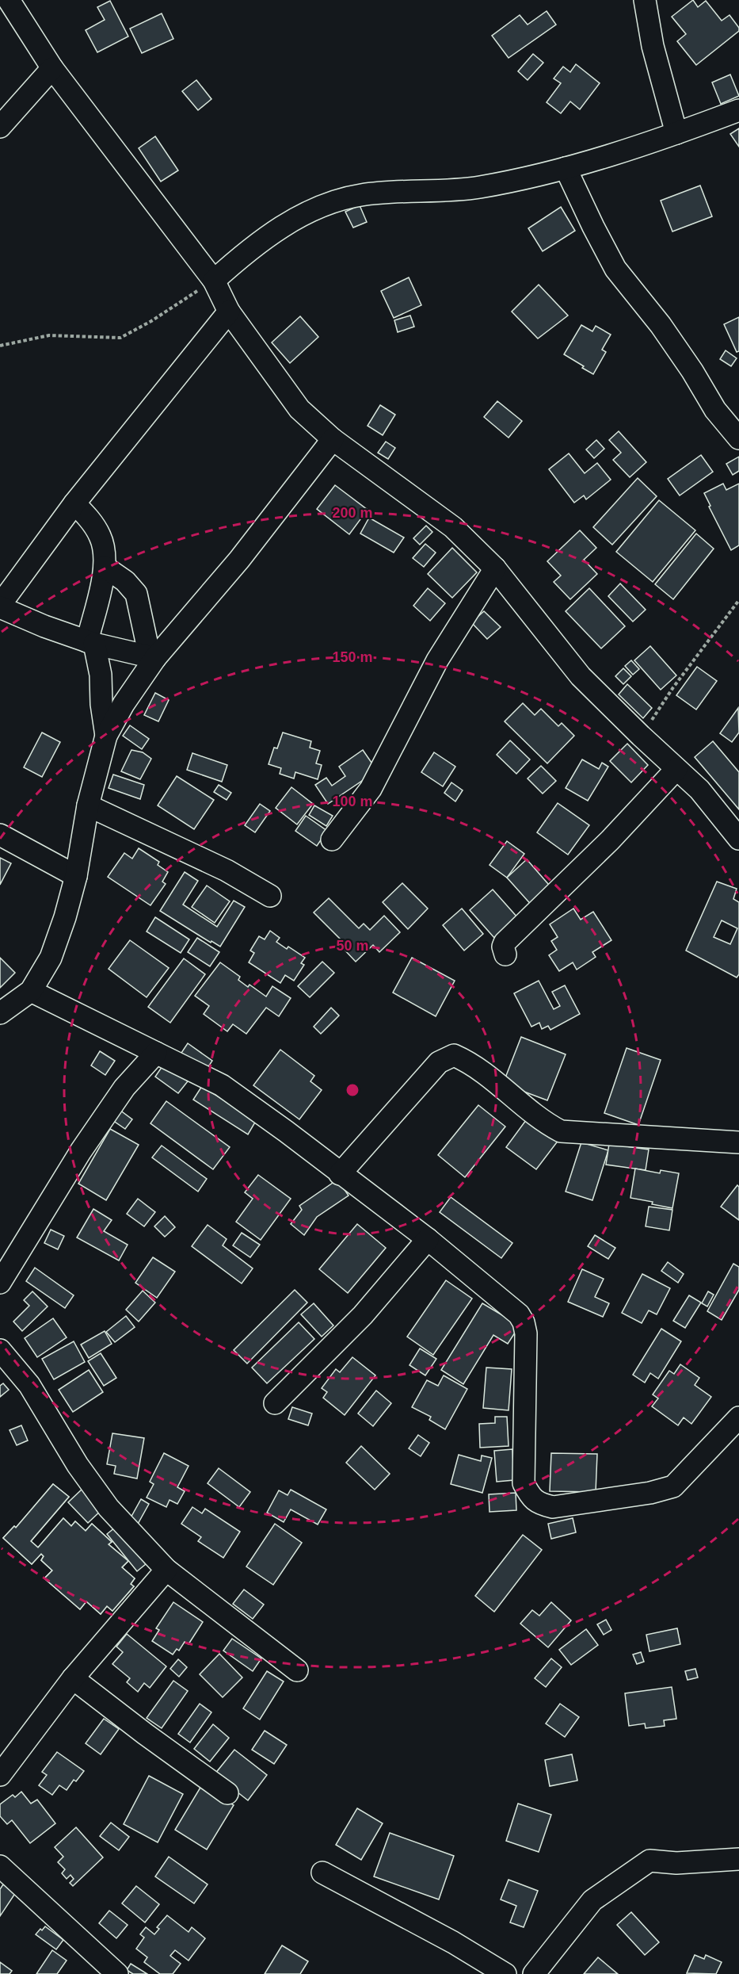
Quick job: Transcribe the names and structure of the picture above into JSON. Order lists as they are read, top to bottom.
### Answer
{
  "rings": [
    "200 m",
    "150 m",
    "100 m",
    "50 m"
  ]
}
